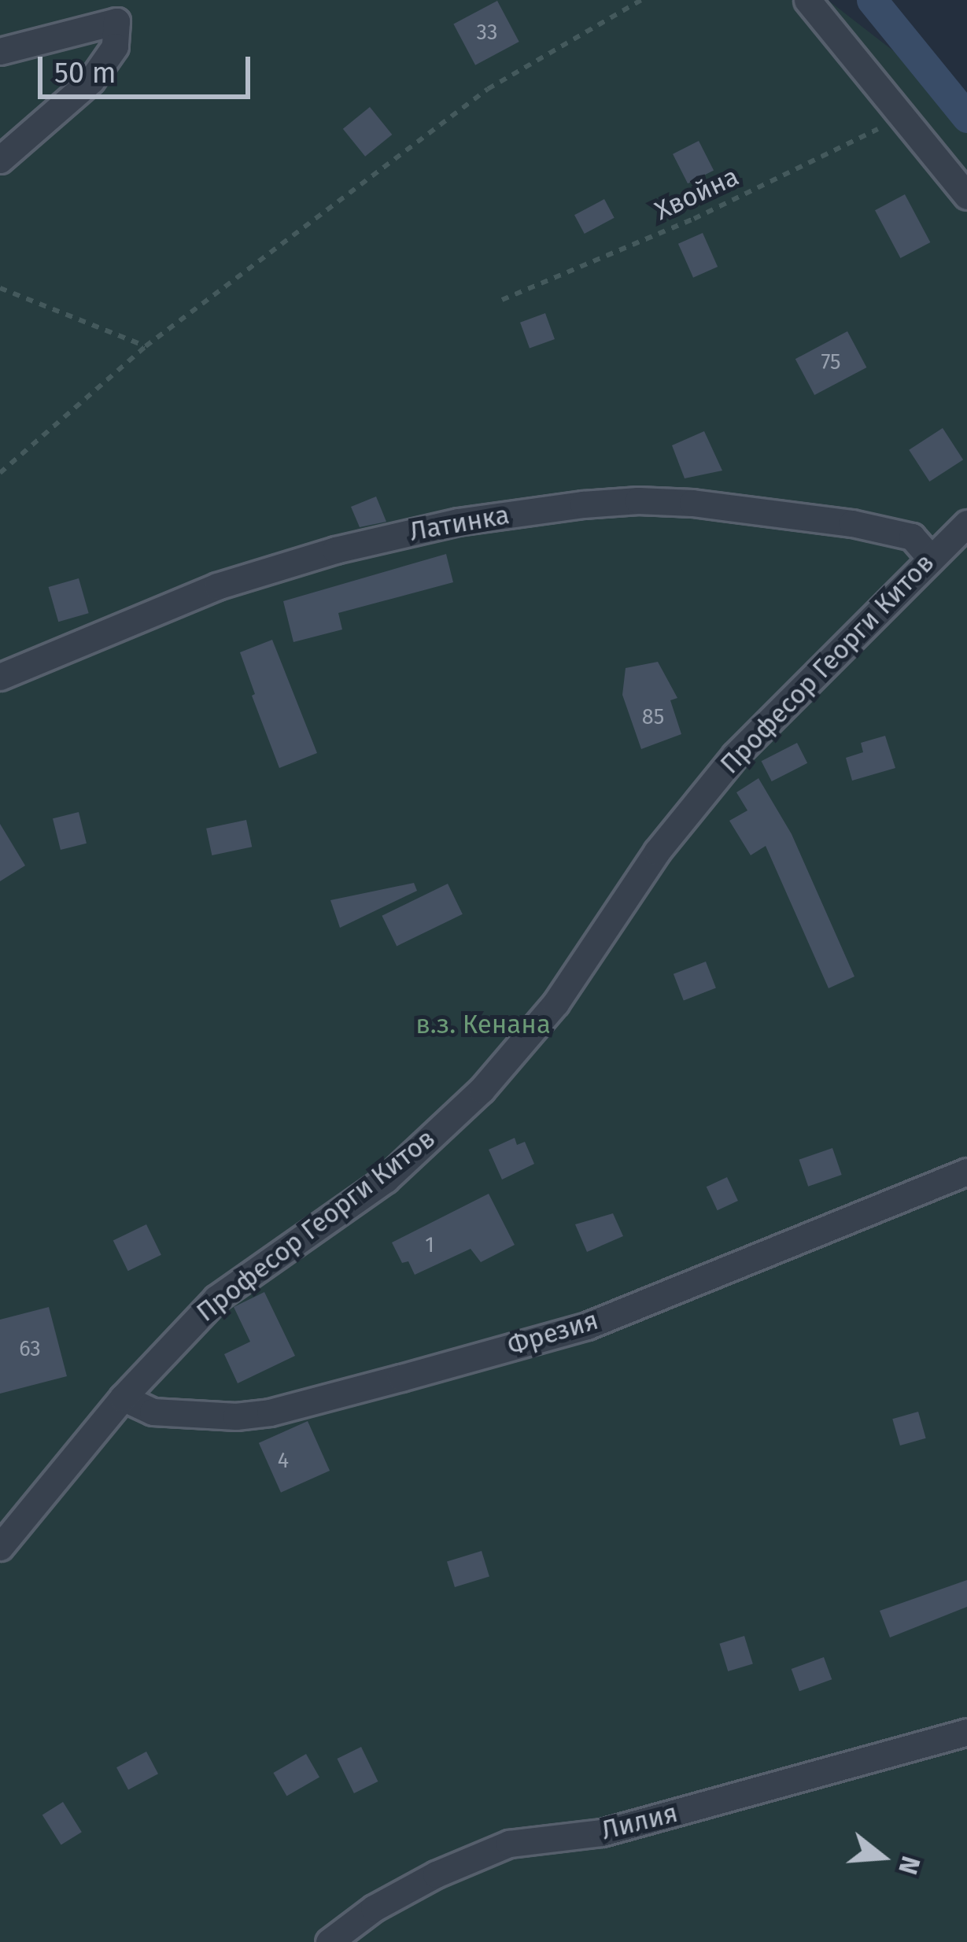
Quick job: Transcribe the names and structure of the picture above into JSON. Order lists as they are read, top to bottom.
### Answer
{
  "streets": {
    "street": [
      "Латинка",
      "Професор Георги Китов",
      "Фрезия",
      "Лилия"
    ],
    "path": ["Хвойна"]
  },
  "crossings": [
    ["Латинка", "Професор Георги Китов"],
    ["Професор Георги Китов", "Фрезия"]
  ],
  "parks": ["в.з. Кенана"],
  "house_numbers": [
    "33",
    "75",
    "85",
    "1",
    "63",
    "4"
  ],
  "scale_bar": "50 m",
  "north": "right"
}
